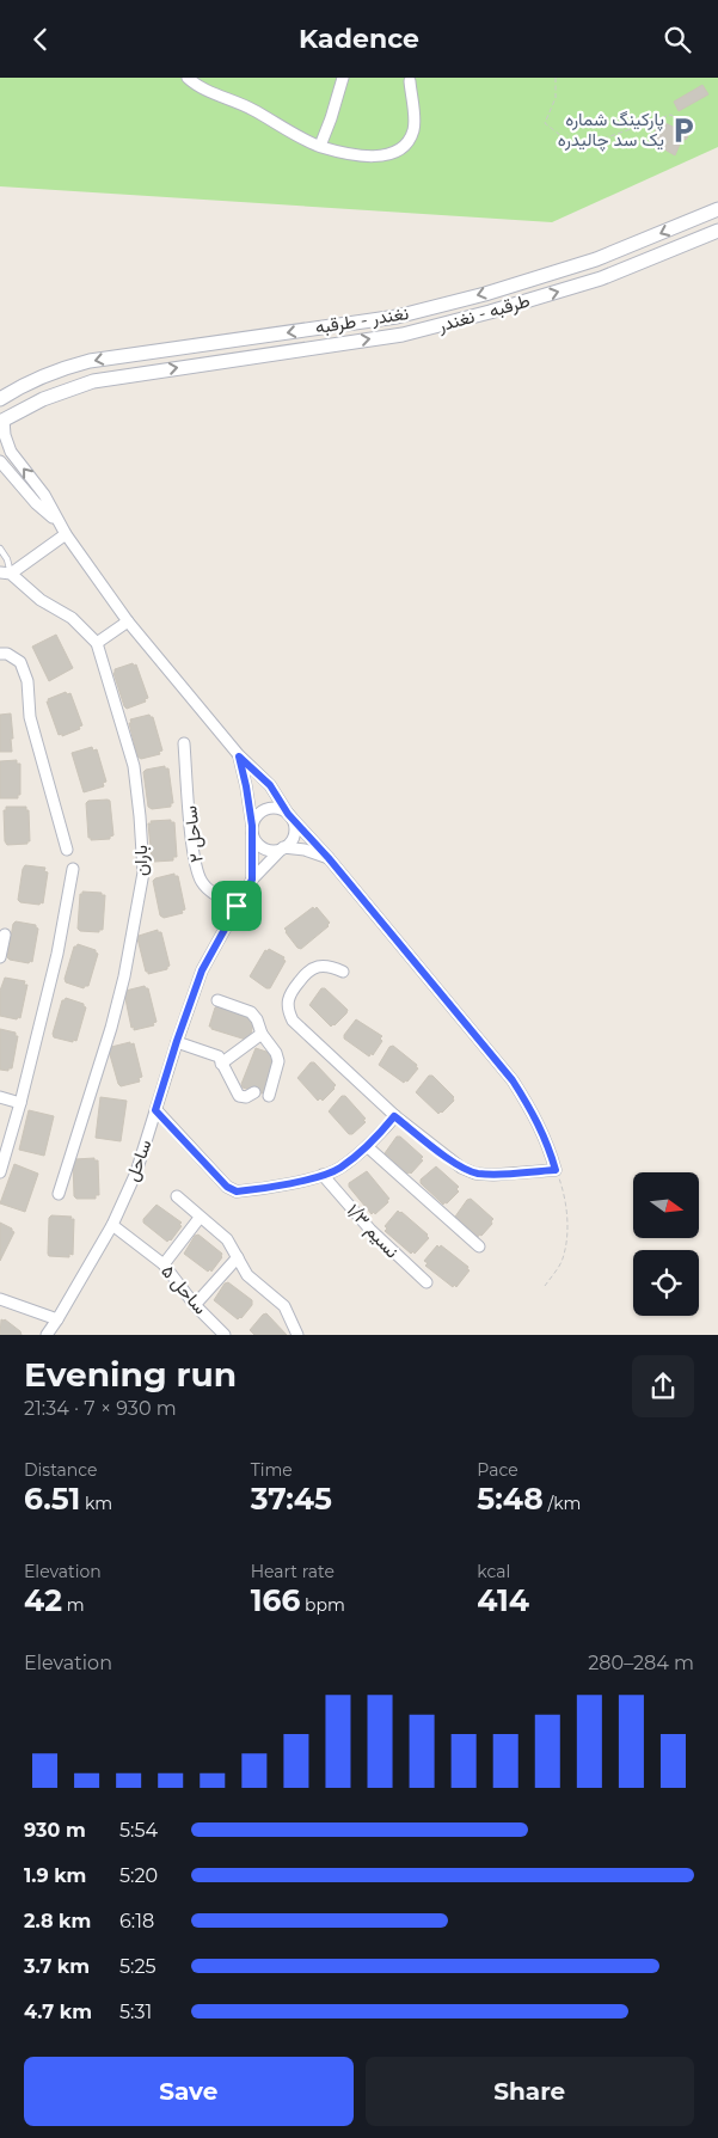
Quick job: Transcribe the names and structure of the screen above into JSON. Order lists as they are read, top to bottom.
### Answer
{
  "streets": {
    "street": [
      "طرقبه - نغندر",
      "نغندر - طرقبه",
      "ساحل ۲",
      "باران",
      "ساحل",
      "نسیم ۱/۳",
      "ساحل ۵"
    ]
  },
  "crossings": [
    ["ساحل ۲", "ساحل"],
    ["ساحل", "ساحل ۵"]
  ],
  "one_way": ["طرقبه - نغندر", "نغندر - طرقبه"],
  "places": {
    "parking": ["پارکینگ شماره یک سد چالیدره"]
  },
  "north": "right",
  "page": {
    "header": "Kadence",
    "heading": ["Evening run", "21:34 · 7 × 930 m"],
    "stats": [
      ["Distance", "6.51 km"],
      ["Time", "37:45"],
      ["Pace", "5:48 /km"],
      ["Elevation", "42 m"],
      ["Heart rate", "166 bpm"],
      ["kcal", "414"]
    ],
    "chart": ["Elevation", "280–284 m"],
    "list": [
      {
        "name": "930 m",
        "note": "5:54"
      },
      {
        "name": "1.9 km",
        "note": "5:20"
      },
      {
        "name": "2.8 km",
        "note": "6:18"
      },
      {
        "name": "3.7 km",
        "note": "5:25"
      },
      {
        "name": "4.7 km",
        "note": "5:31"
      }
    ],
    "buttons": ["Save", "Share"]
  }
}
